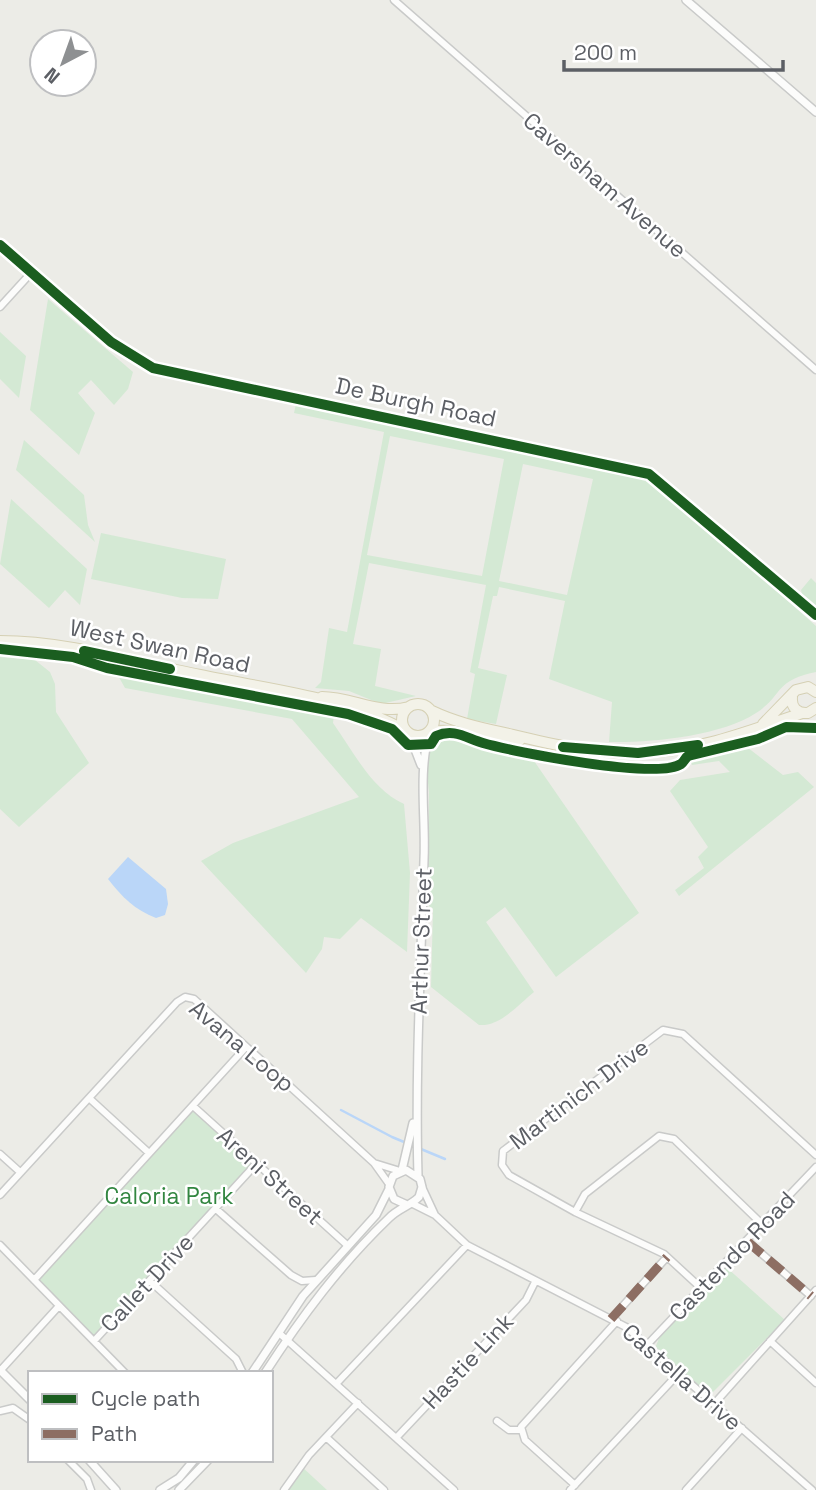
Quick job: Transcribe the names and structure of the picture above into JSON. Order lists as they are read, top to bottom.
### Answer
{
  "streets": {
    "main road": ["West Swan Road"],
    "street": [
      "Caversham Avenue",
      "De Burgh Road",
      "Arthur Street",
      "Avana Loop",
      "Martinich Drive",
      "Areni Street",
      "Castendo Road",
      "Callet Drive",
      "Hastie Link",
      "Castella Drive"
    ]
  },
  "crossings": [
    ["West Swan Road", "Arthur Street"],
    ["Arthur Street", "Avana Loop"],
    ["Arthur Street", "Castella Drive"],
    ["Avana Loop", "Castella Drive"],
    ["Martinich Drive", "Castendo Road"],
    ["Areni Street", "Callet Drive"],
    ["Castendo Road", "Castella Drive"],
    ["Hastie Link", "Castella Drive"]
  ],
  "parks": ["Caloria Park"],
  "legend": ["Cycle path", "Path"],
  "scale_bar": "200 m",
  "north": "bottom left"
}
